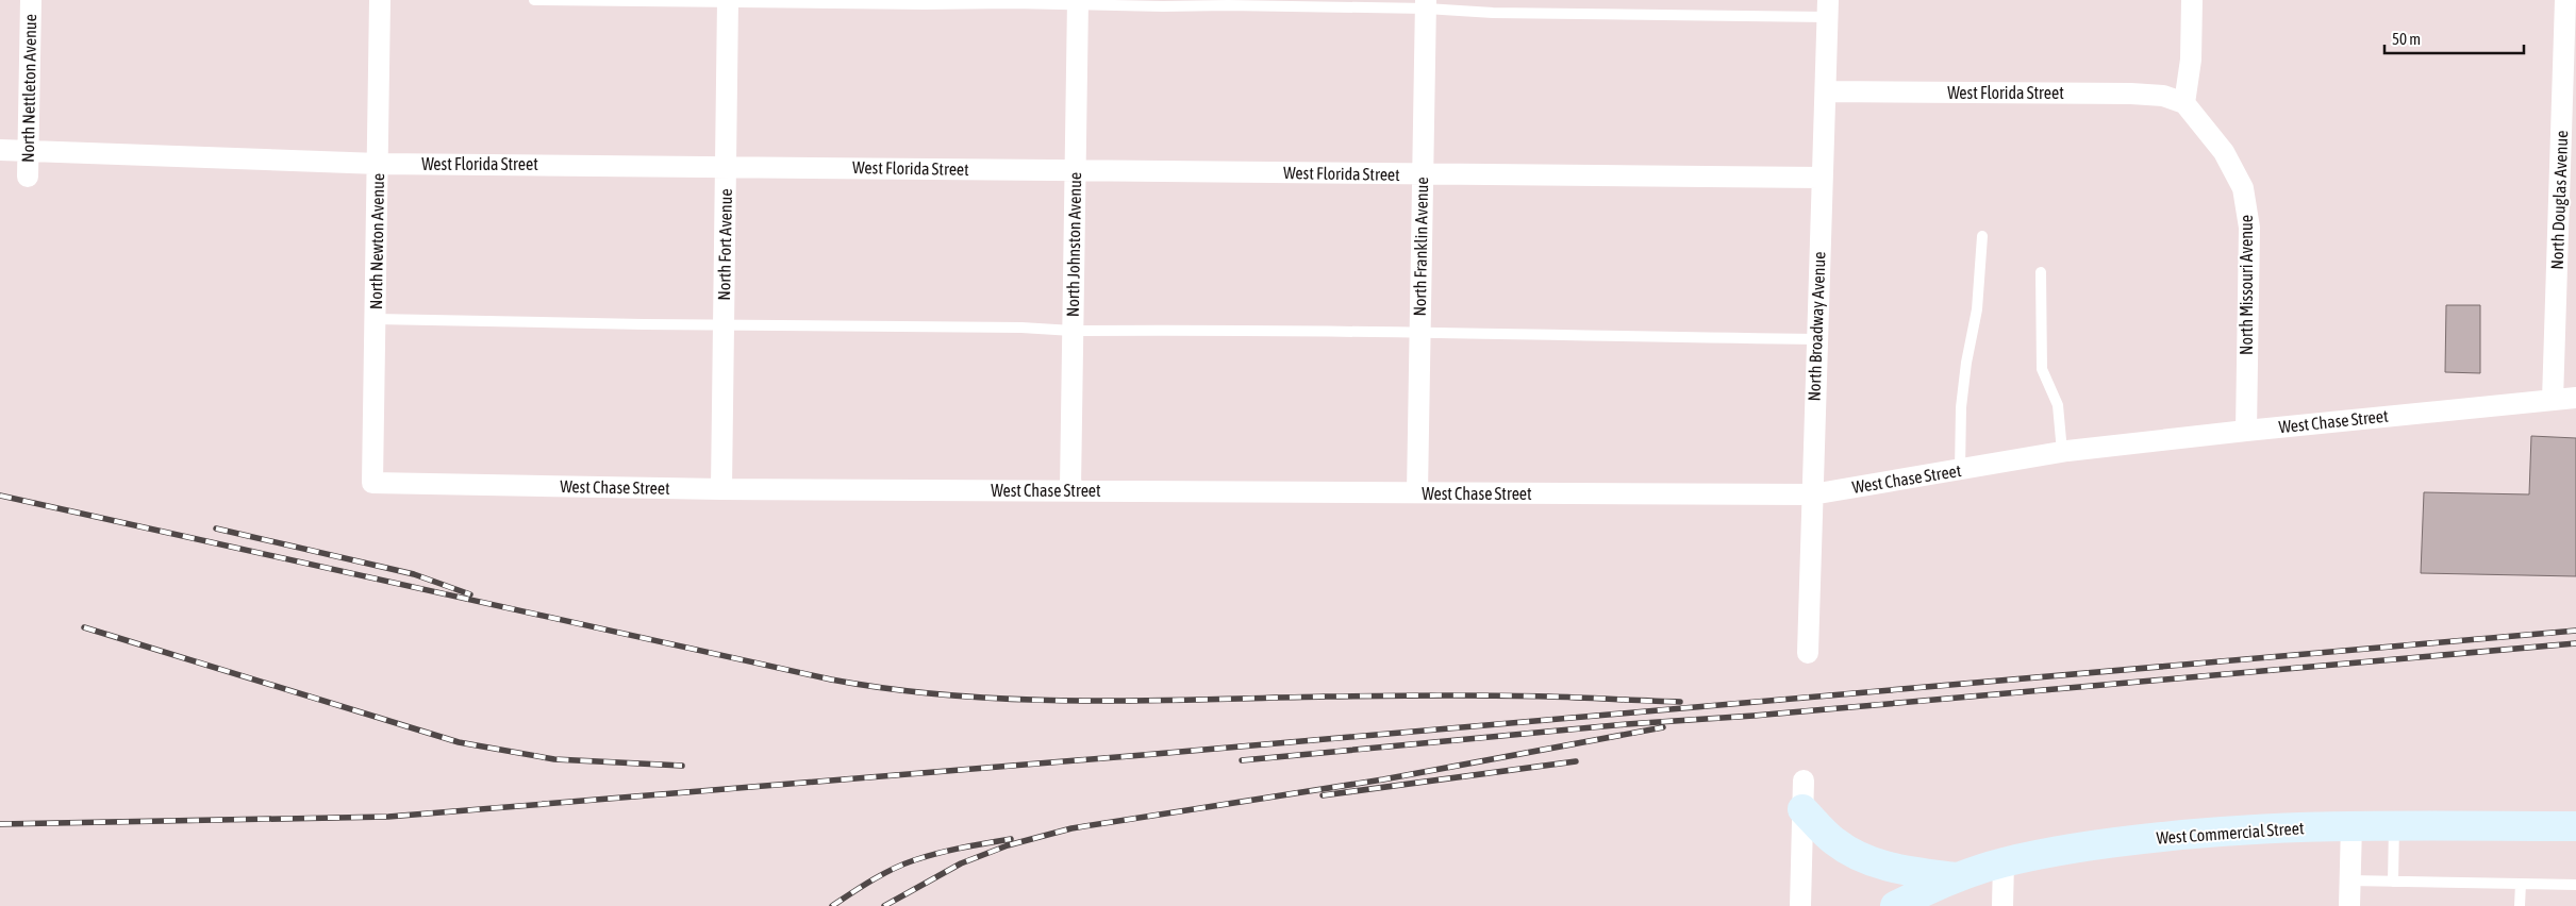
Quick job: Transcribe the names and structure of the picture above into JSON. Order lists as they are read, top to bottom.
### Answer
{
  "streets": {
    "street": [
      "North Nettleton Avenue",
      "West Florida Street",
      "North Douglas Avenue",
      "North Newton Avenue",
      "North Fort Avenue",
      "North Johnston Avenue",
      "North Franklin Avenue",
      "North Missouri Avenue",
      "North Broadway Avenue",
      "West Chase Street",
      "West Commercial Street"
    ]
  },
  "crossings": [
    ["North Nettleton Avenue", "West Florida Street"],
    ["West Florida Street", "North Newton Avenue"],
    ["West Florida Street", "North Fort Avenue"],
    ["West Florida Street", "North Johnston Avenue"],
    ["West Florida Street", "North Franklin Avenue"],
    ["West Florida Street", "North Missouri Avenue"],
    ["West Florida Street", "North Broadway Avenue"],
    ["North Douglas Avenue", "West Chase Street"],
    ["North Newton Avenue", "West Chase Street"],
    ["North Fort Avenue", "West Chase Street"],
    ["North Johnston Avenue", "West Chase Street"],
    ["North Franklin Avenue", "West Chase Street"],
    ["North Missouri Avenue", "West Chase Street"],
    ["North Broadway Avenue", "West Chase Street"]
  ],
  "scale_bar": "50 m"
}
